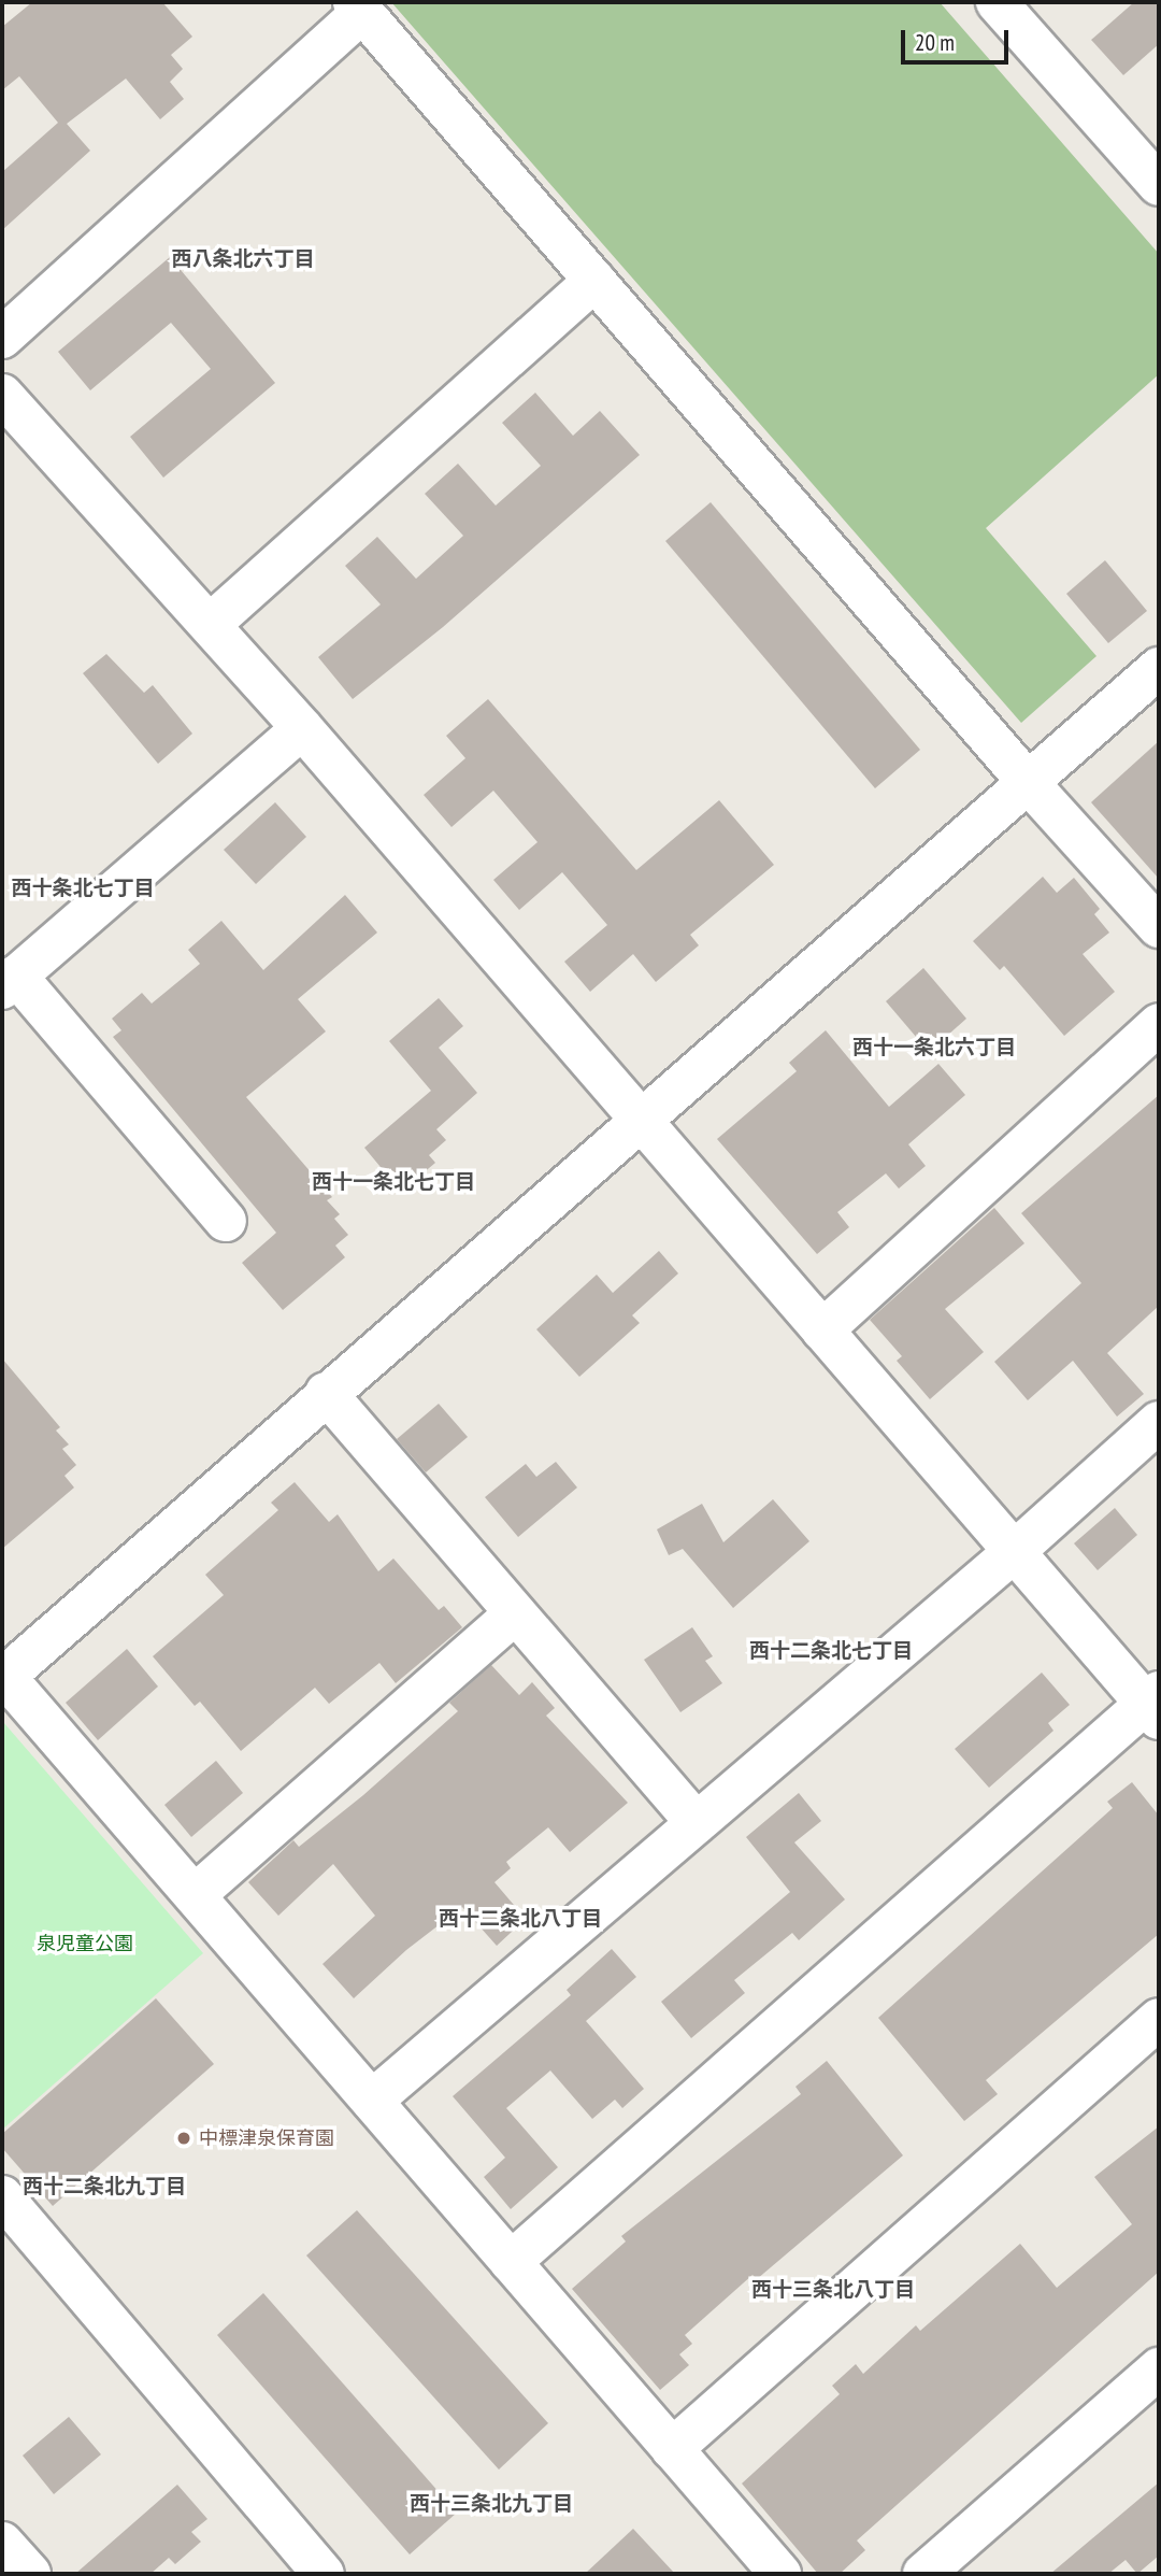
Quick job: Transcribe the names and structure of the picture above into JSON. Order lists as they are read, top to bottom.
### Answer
{
  "districts": [
    "西八条北六丁目",
    "西十条北七丁目",
    "西十一条北六丁目",
    "西十一条北七丁目",
    "西十二条北七丁目",
    "西十二条北八丁目",
    "西十二条北九丁目",
    "西十三条北八丁目",
    "西十三条北九丁目"
  ],
  "parks": ["泉児童公園"],
  "places": ["中標津泉保育園"],
  "scale_bar": "20 m"
}
